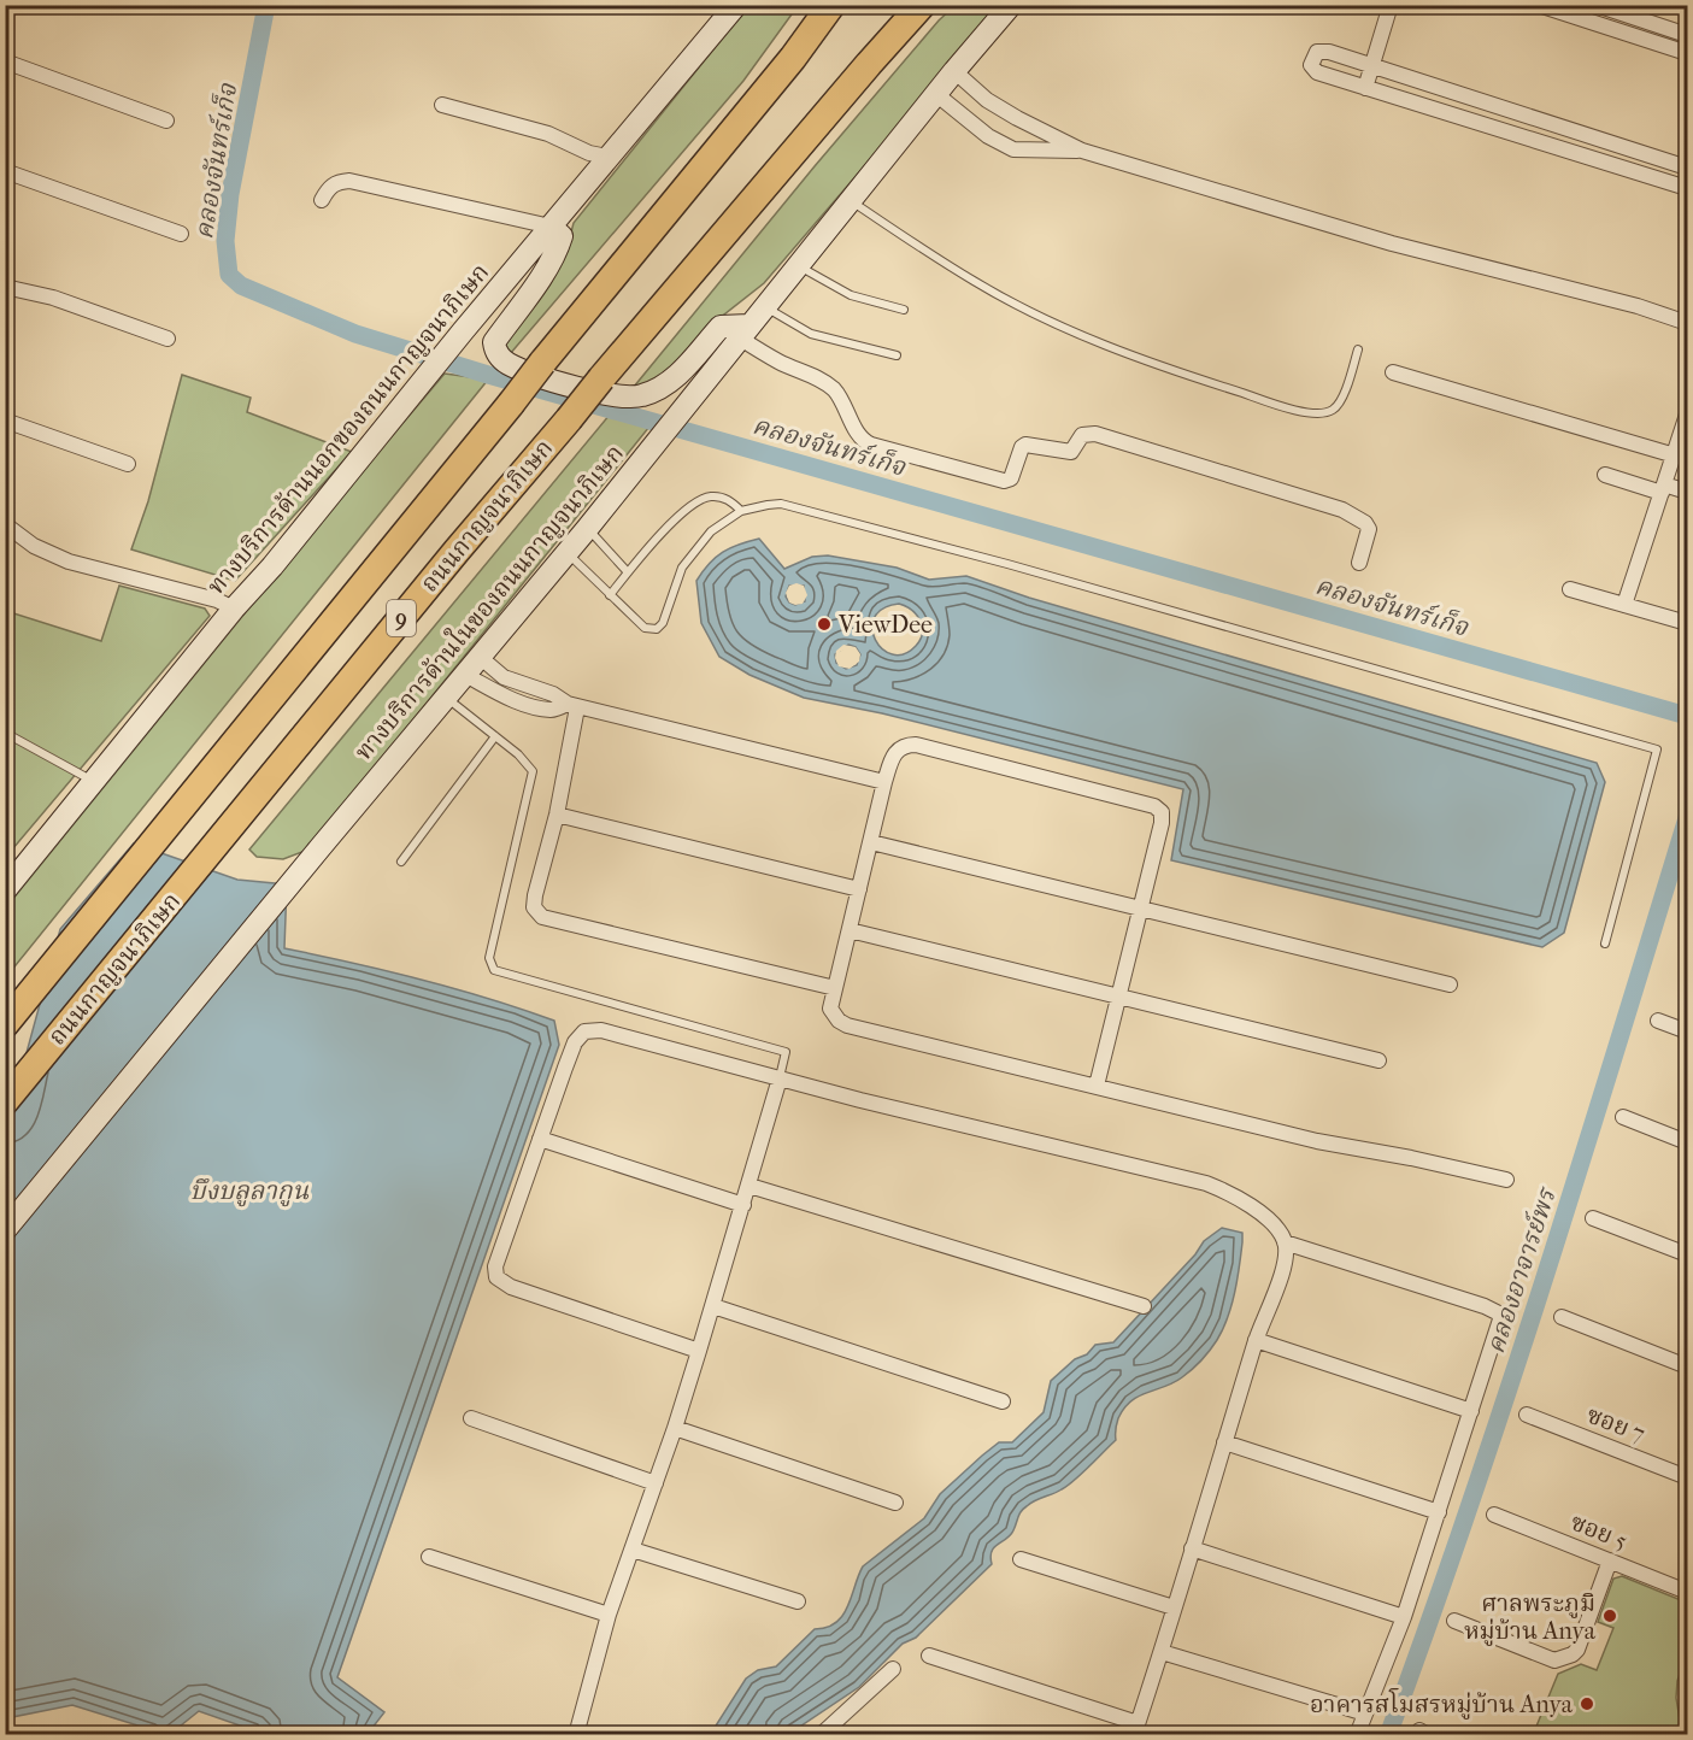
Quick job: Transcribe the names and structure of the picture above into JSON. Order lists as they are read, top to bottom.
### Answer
{
  "streets": {
    "highway": ["ถนนกาญจนาภิเษก", "9"],
    "main road": ["ทางบริการด้านนอกของถนนกาญจนาภิเษก", "ทางบริการด้านในของถนนกาญจนาภิเษก"],
    "street": ["ซอย 7", "ซอย 5"]
  },
  "water": ["คลองจันทร์เก็จ", "บึงบลูลากูน", "คลองอาจารย์พร"],
  "places": ["ViewDee", "ศาลพระภูมิ หมู่บ้าน Anya", "อาคารสโมสรหมู่บ้าน Anya"]
}
